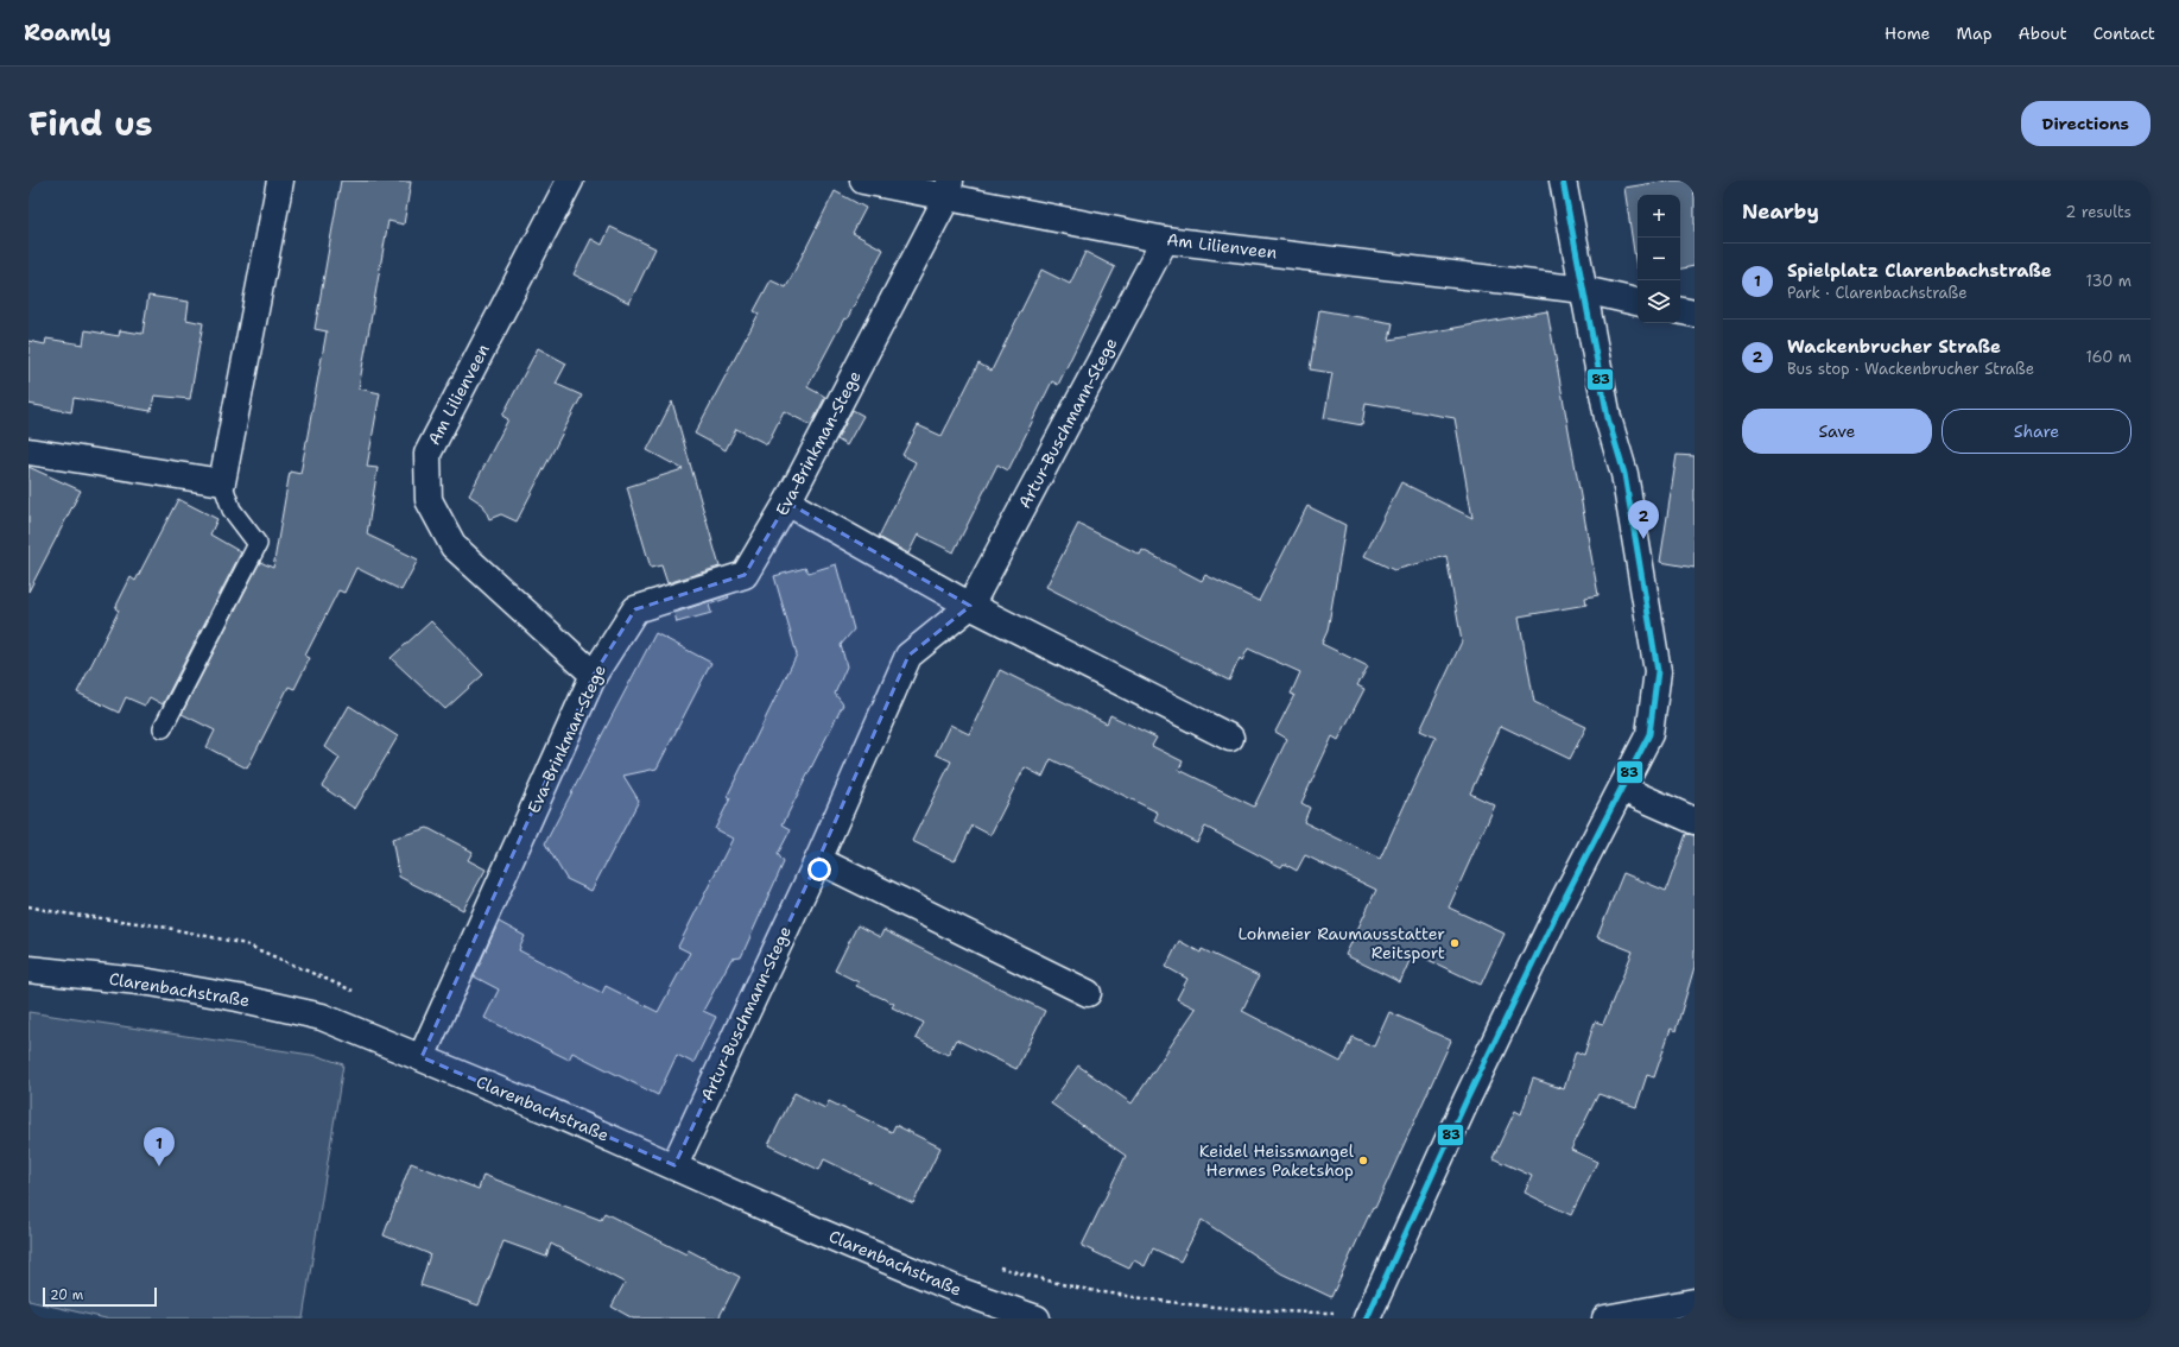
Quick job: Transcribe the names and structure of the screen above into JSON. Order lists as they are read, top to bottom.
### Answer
{
  "streets": {
    "street": [
      "Am Lilienveen",
      "Artur-Buschmann-Stege",
      "Eva-Brinkman-Stege",
      "Clarenbachstraße"
    ]
  },
  "crossings": [
    ["Am Lilienveen", "Artur-Buschmann-Stege"],
    ["Am Lilienveen", "Eva-Brinkman-Stege"],
    ["Artur-Buschmann-Stege", "Clarenbachstraße"],
    ["Eva-Brinkman-Stege", "Clarenbachstraße"]
  ],
  "places": ["Lohmeier Raumausstatter Reitsport", "Keidel Heissmangel Hermes Paketshop"],
  "lines": ["transit line 83"],
  "scale_bar": "20 m",
  "page": {
    "header": "Roamly",
    "nav": [
      "Home",
      "Map",
      "About",
      "Contact"
    ],
    "title": "Find us",
    "buttons": [
      "Directions",
      ["Save", "Share"]
    ],
    "heading": ["Nearby", "2 results"],
    "map_buttons": ["+", "−"],
    "list": [
      {
        "mark": "1",
        "name": "Spielplatz Clarenbachstraße",
        "note": "Park · Clarenbachstraße",
        "value": "130 m"
      },
      {
        "mark": "2",
        "name": "Wackenbrucher Straße",
        "note": "Bus stop · Wackenbrucher Straße",
        "value": "160 m"
      }
    ],
    "pins": ["2", "1"],
    "scale": "20 m"
  }
}
